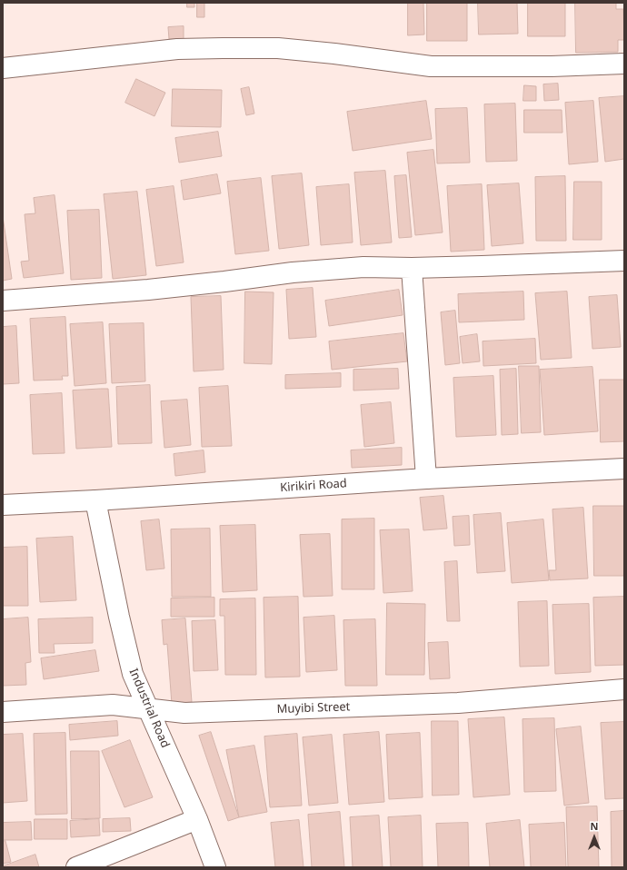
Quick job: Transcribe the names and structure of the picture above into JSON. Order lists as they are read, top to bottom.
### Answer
{
  "streets": {
    "street": ["Kirikiri Road", "Industrial Road", "Muyibi Street"]
  },
  "crossings": [
    ["Kirikiri Road", "Industrial Road"],
    ["Industrial Road", "Muyibi Street"]
  ],
  "north": "top"
}
